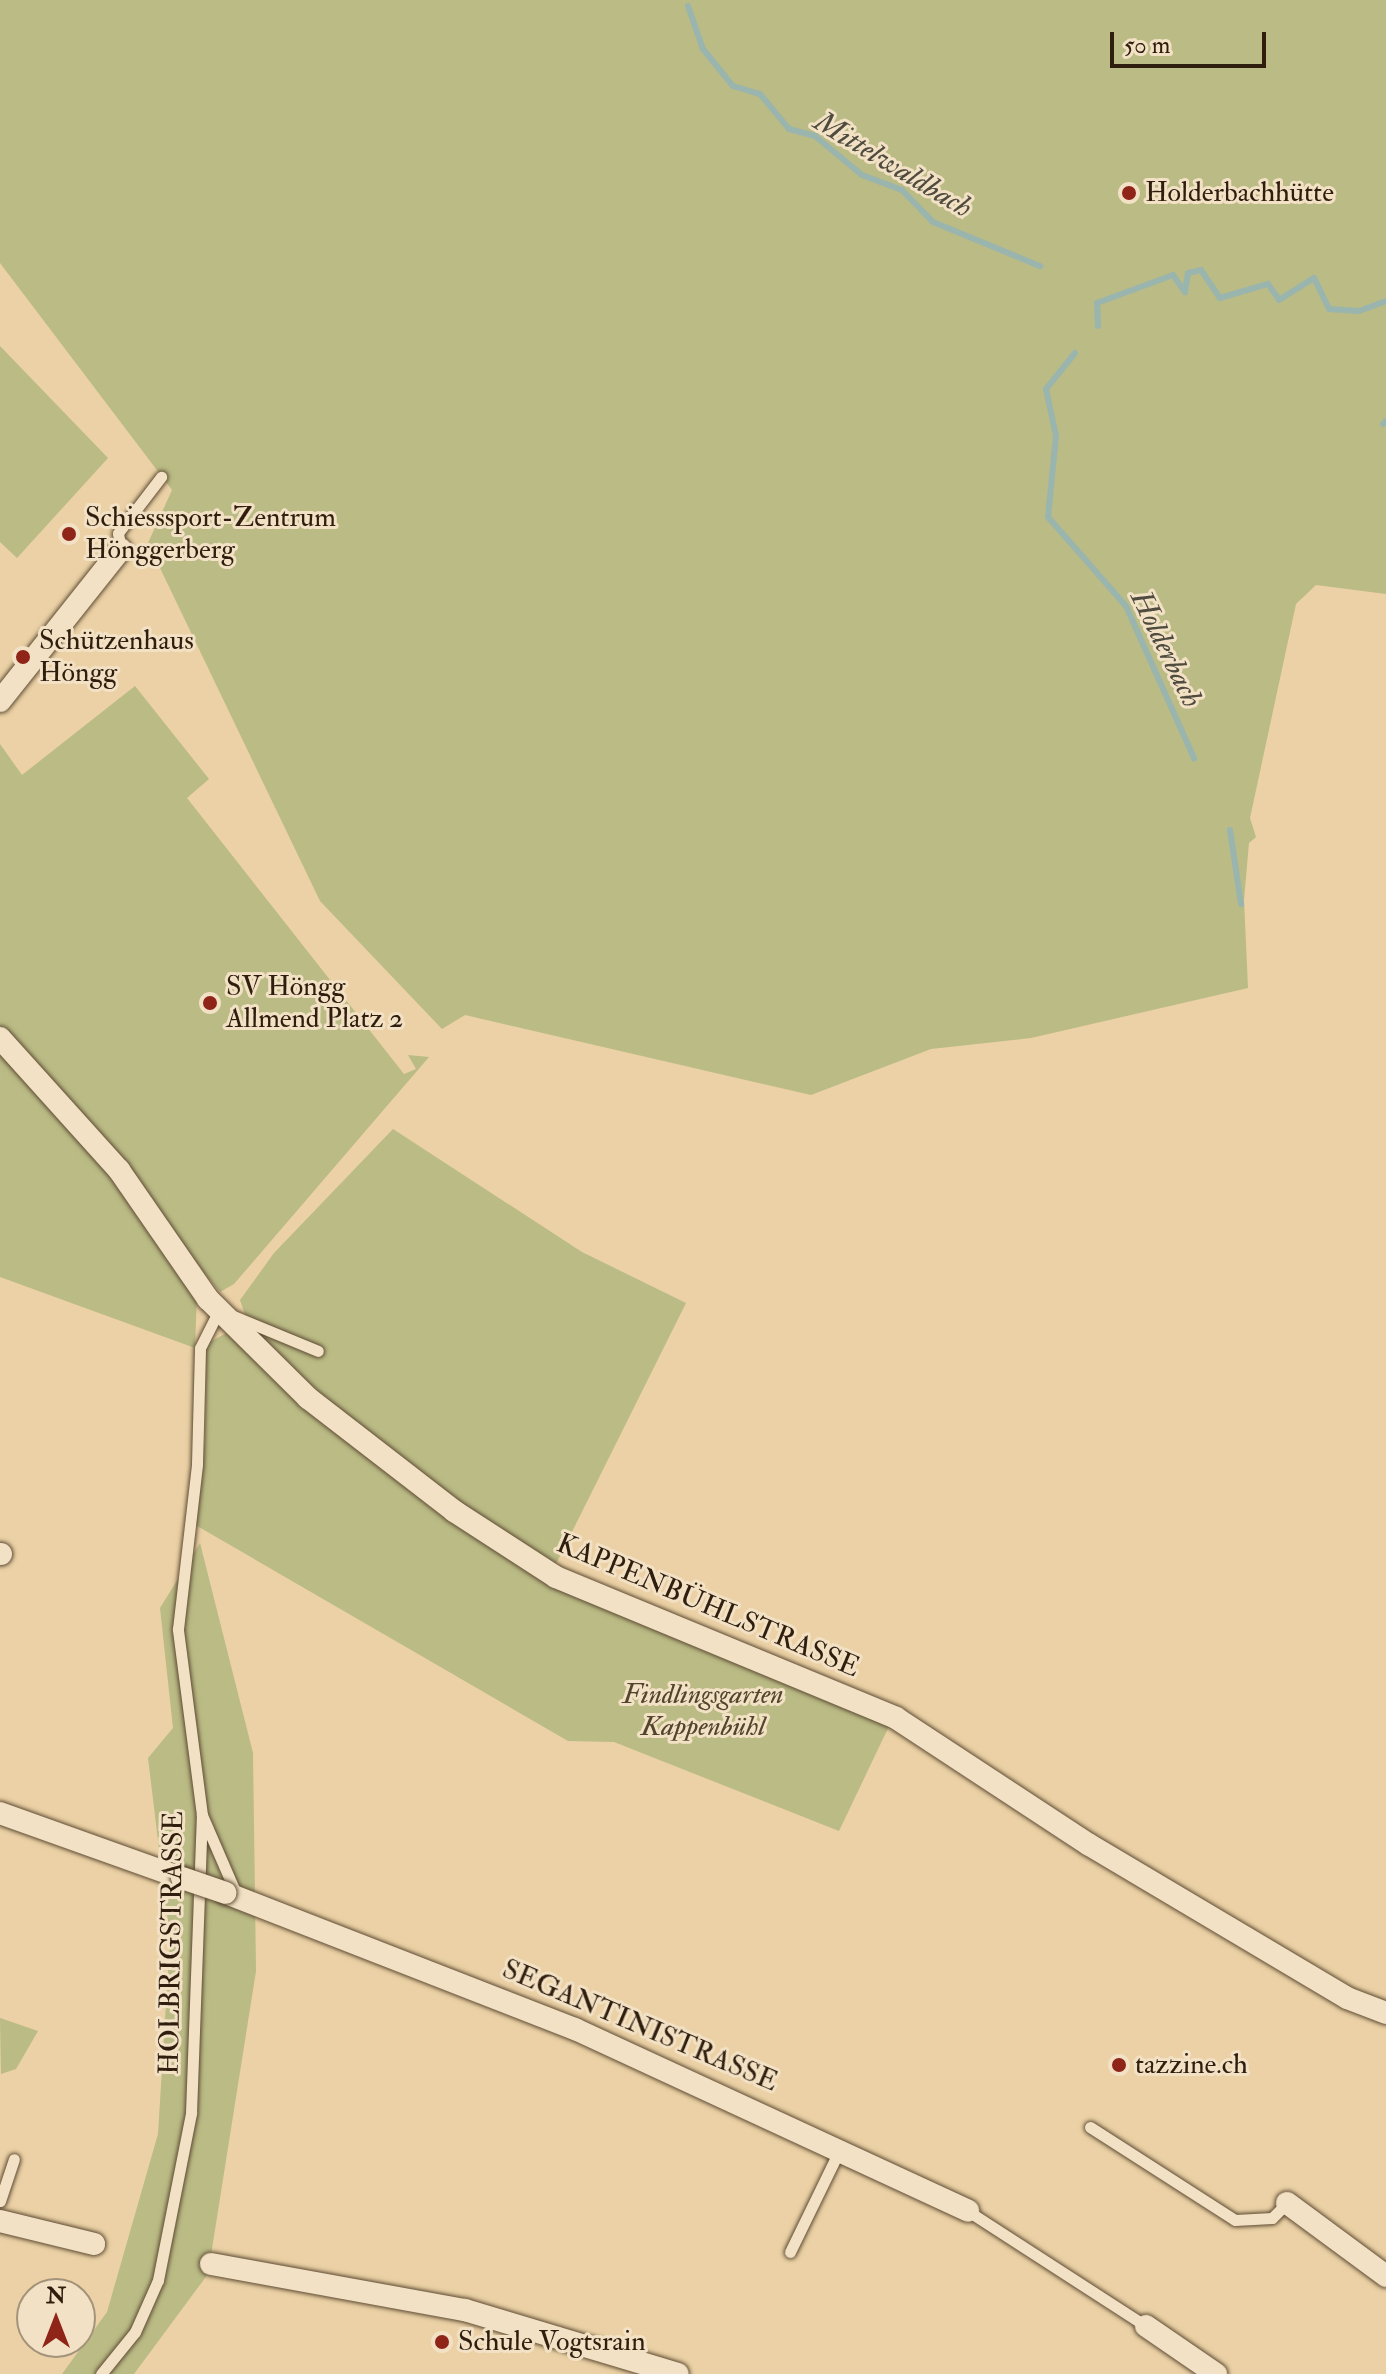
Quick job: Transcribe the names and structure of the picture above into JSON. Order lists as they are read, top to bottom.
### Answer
{
  "streets": {
    "street": ["KAPPENBÜHLSTRASSE", "SEGANTINISTRASSE"],
    "lane": ["HOLBRIGSTRASSE"]
  },
  "crossings": [
    ["KAPPENBÜHLSTRASSE", "HOLBRIGSTRASSE"]
  ],
  "water": ["Mittelwaldbach", "Holderbach"],
  "parks": ["Findlingsgarten Kappenbühl"],
  "places": [
    "Holderbachhütte",
    "Schiesssport-Zentrum Hönggerberg",
    "Schützenhaus Höngg",
    "SV Höngg Allmend Platz 2",
    "tazzine.ch",
    "Schule Vogtsrain"
  ],
  "scale_bar": "50 m",
  "north": "top"
}
